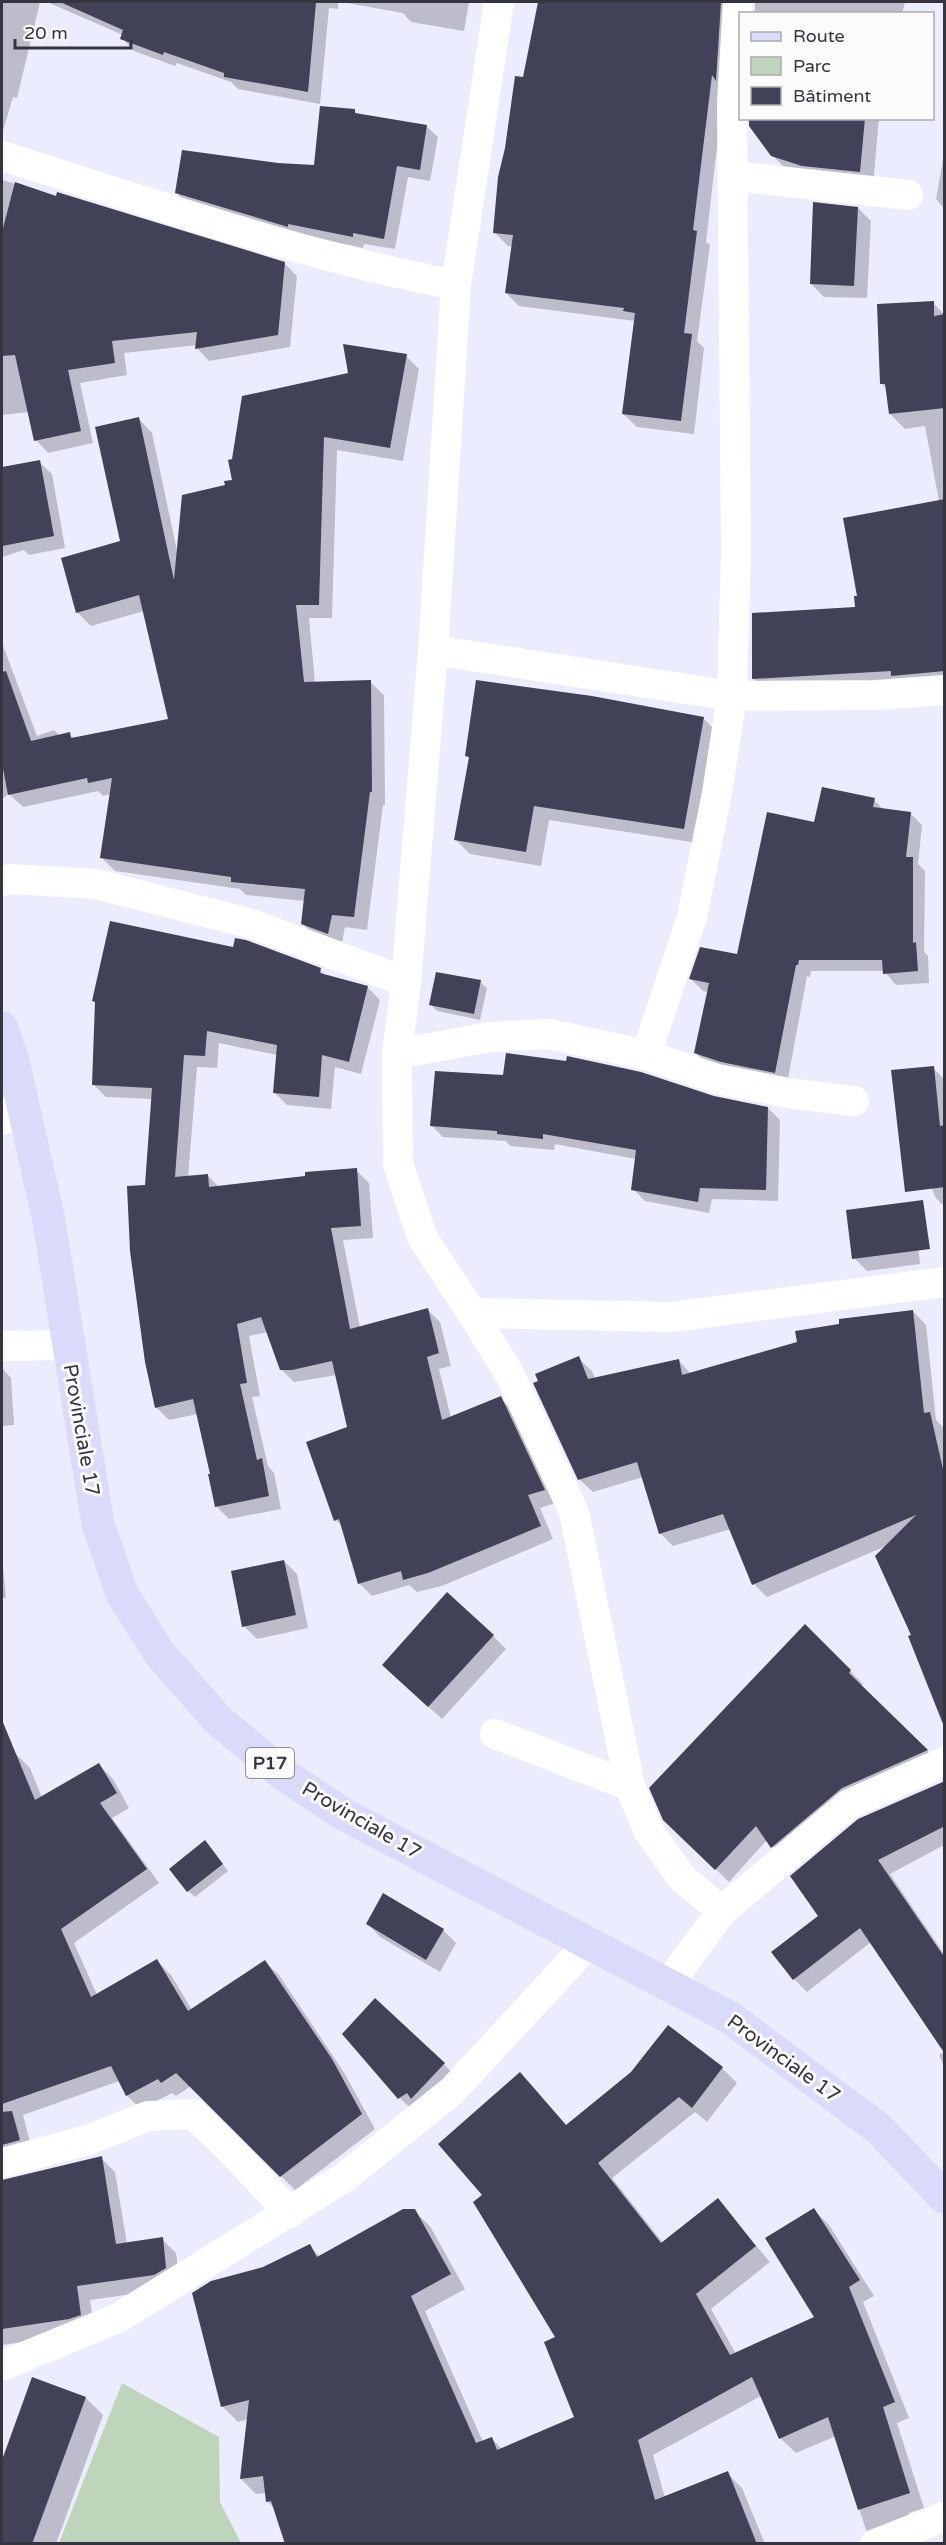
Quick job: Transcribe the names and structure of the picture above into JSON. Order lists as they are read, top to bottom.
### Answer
{
  "streets": {
    "main road": ["Provinciale 17", "P17"]
  },
  "legend": ["Route", "Parc", "Bâtiment"],
  "scale_bar": "20 m"
}
